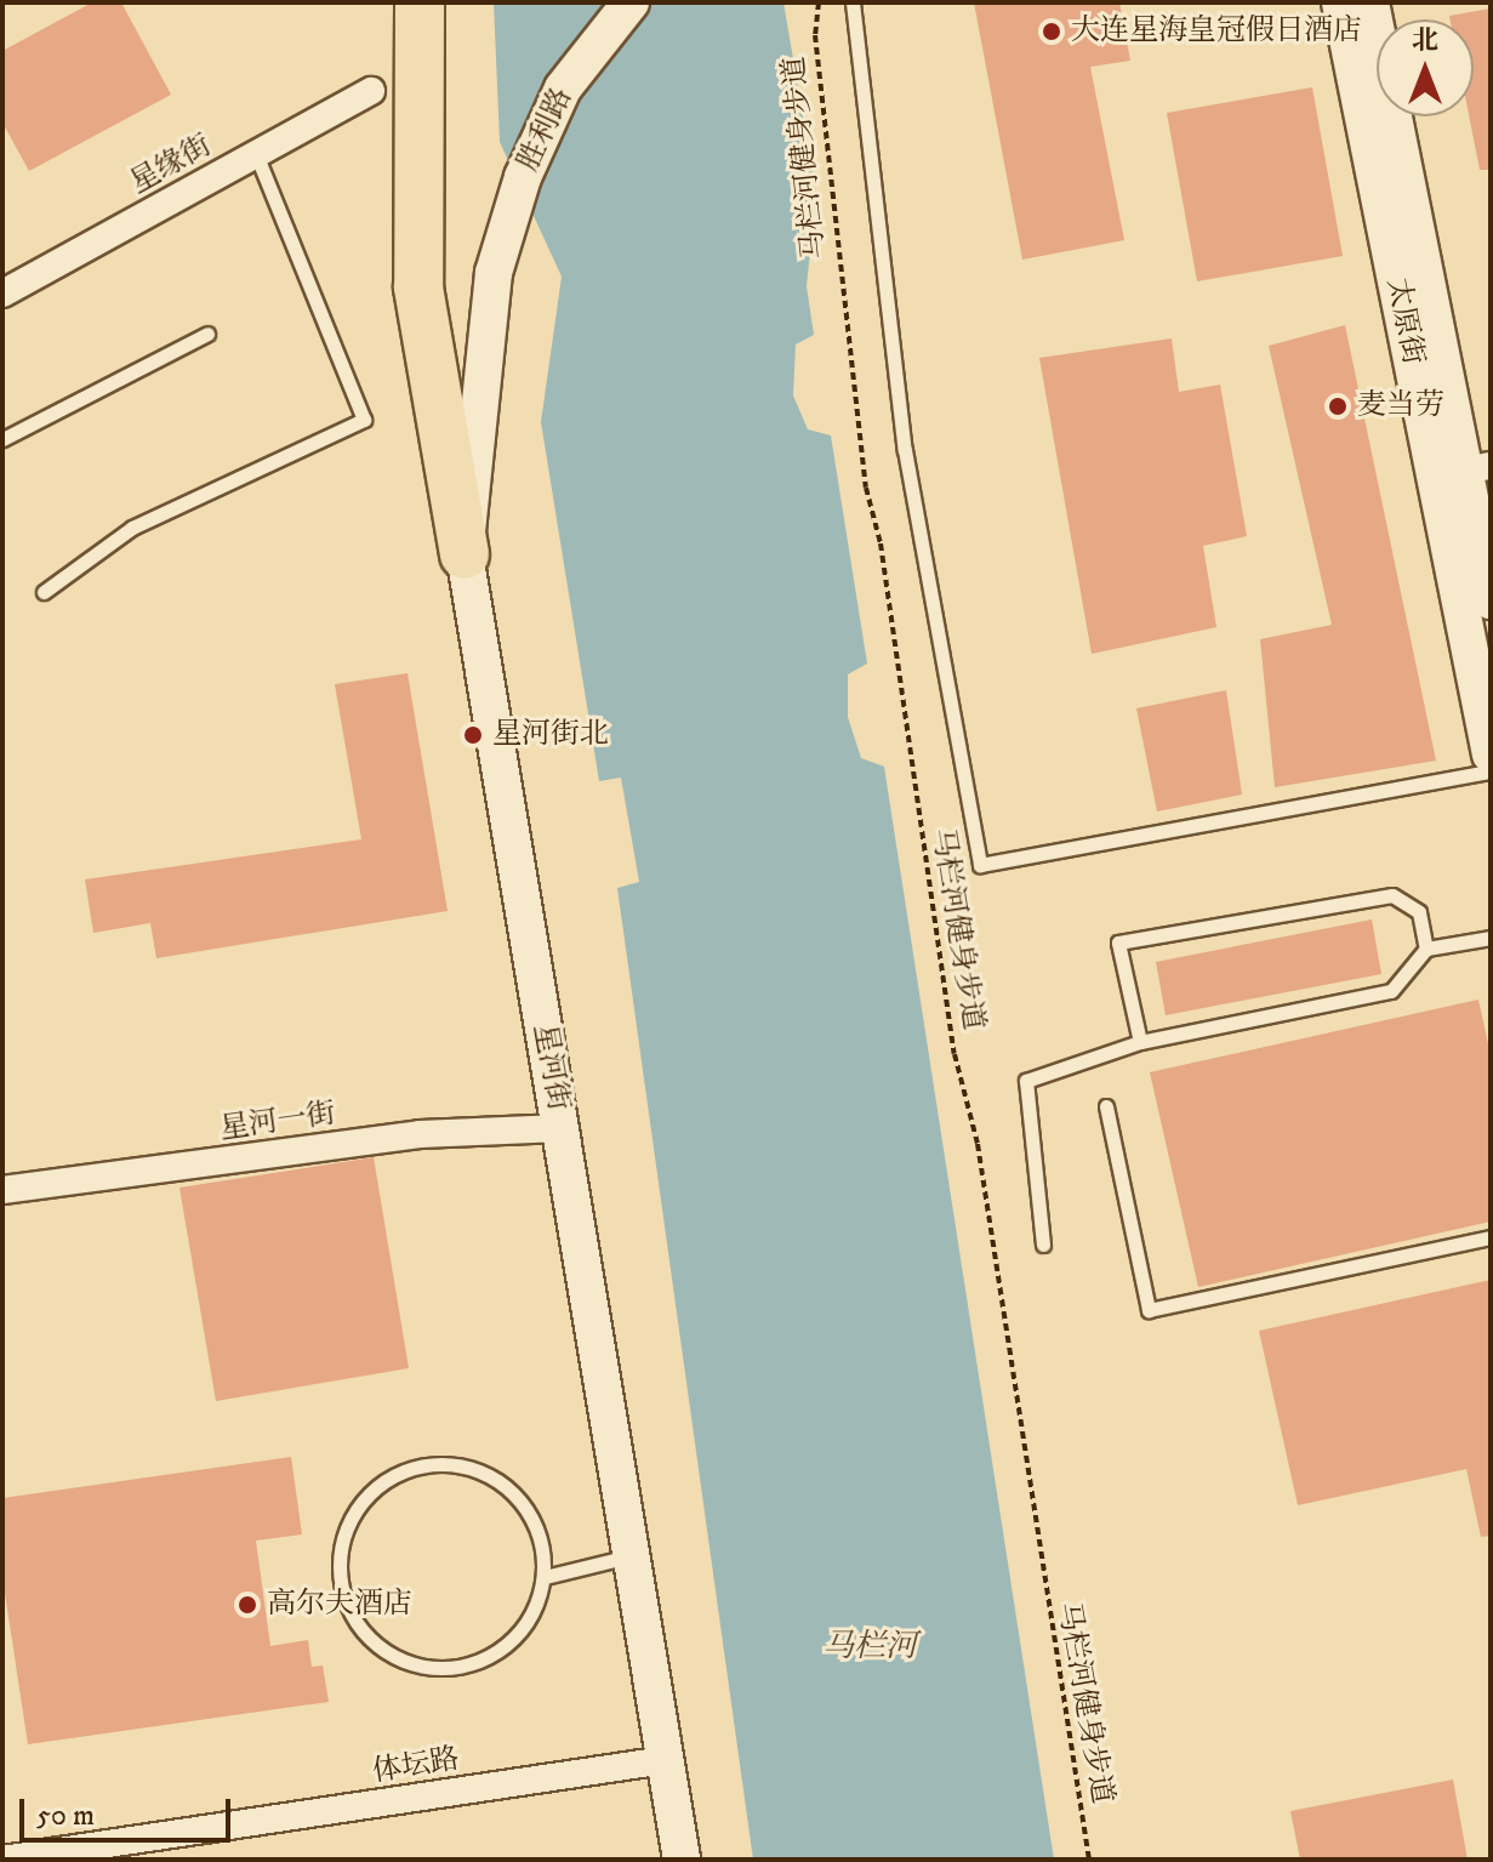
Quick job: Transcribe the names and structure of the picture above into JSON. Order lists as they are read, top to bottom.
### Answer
{
  "streets": {
    "main road": ["胜利路", "太原街", "星河街"],
    "street": ["星缘街", "星河一街", "体坛路"],
    "path": ["马栏河健身步道"]
  },
  "crossings": [
    ["胜利路", "星河街"],
    ["星河街", "星河一街"],
    ["星河街", "体坛路"]
  ],
  "water": ["马栏河"],
  "places": [
    "大连星海皇冠假日酒店",
    "麦当劳",
    "星河街北",
    "高尔夫酒店"
  ],
  "scale_bar": "50 m",
  "north": "top"
}
